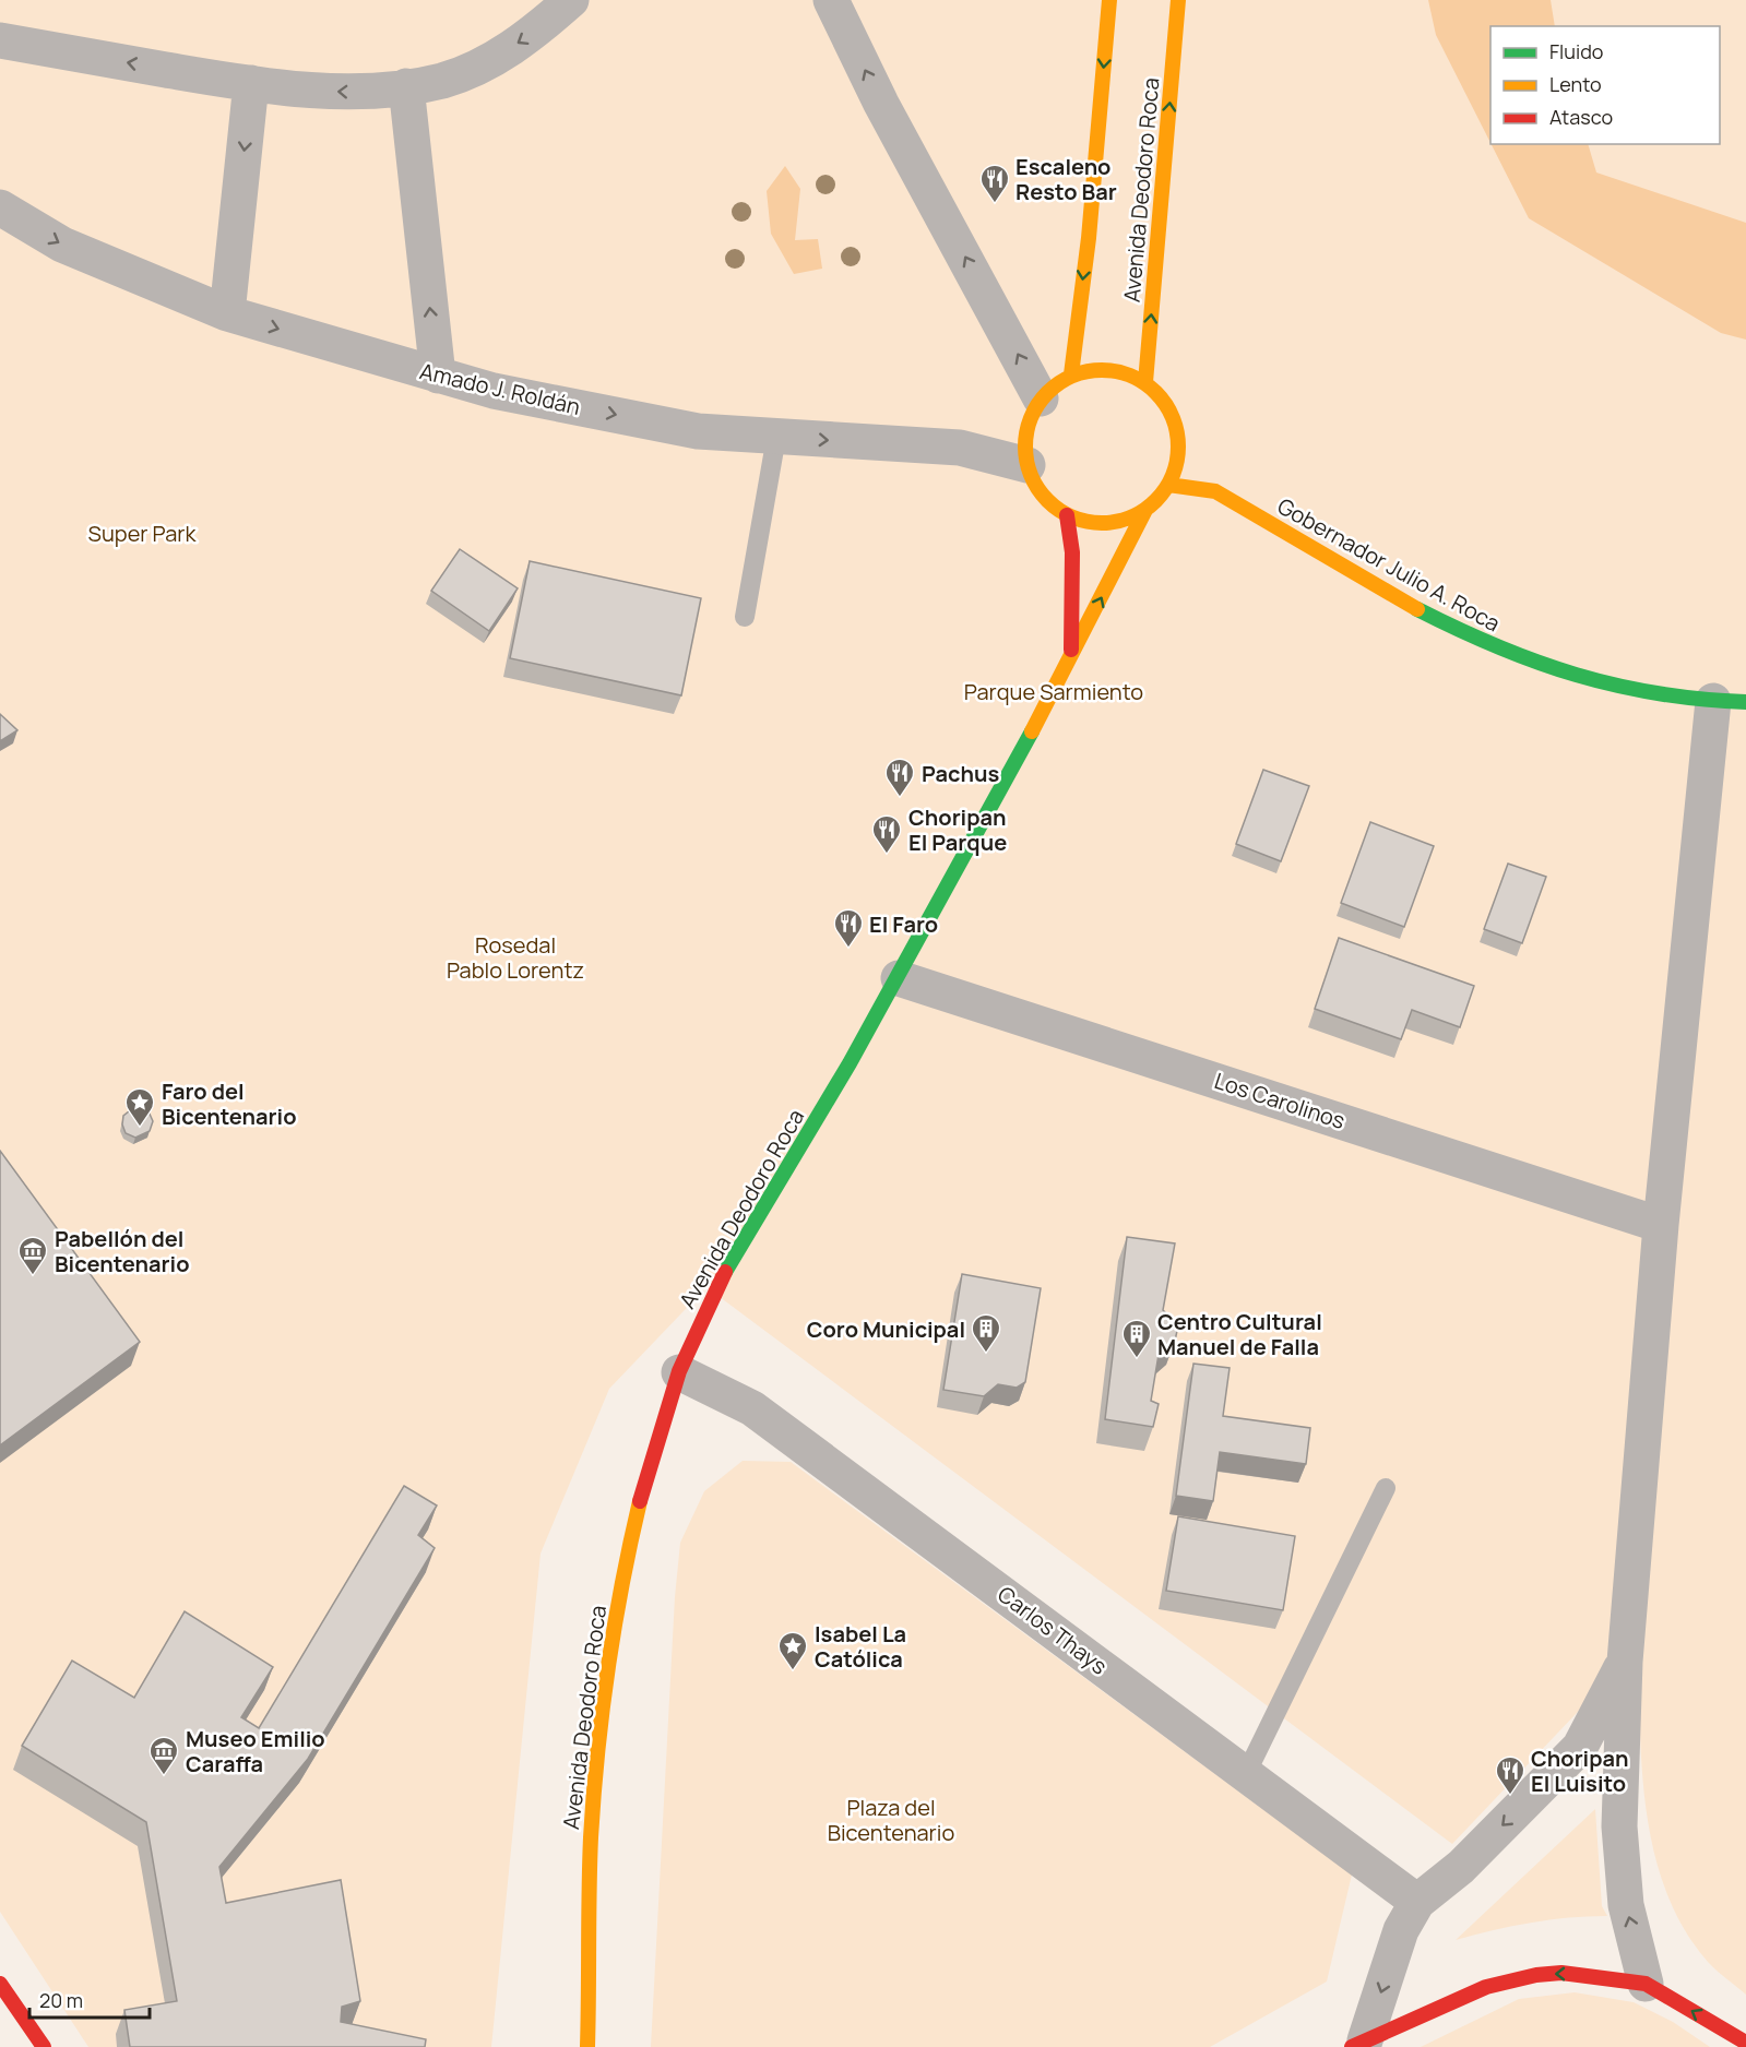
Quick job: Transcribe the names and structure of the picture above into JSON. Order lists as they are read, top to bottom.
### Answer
{
  "streets": {
    "main road": ["Avenida Deodoro Roca", "Gobernador Julio A. Roca"],
    "street": ["Amado J. Roldán", "Los Carolinos", "Carlos Thays"]
  },
  "crossings": [
    ["Avenida Deodoro Roca", "Amado J. Roldán"],
    ["Avenida Deodoro Roca", "Gobernador Julio A. Roca"],
    ["Avenida Deodoro Roca", "Los Carolinos"],
    ["Avenida Deodoro Roca", "Carlos Thays"],
    ["Amado J. Roldán", "Gobernador Julio A. Roca"]
  ],
  "one_way": ["Amado J. Roldán"],
  "parks": [
    "Super Park",
    "Parque Sarmiento",
    "Rosedal Pablo Lorentz",
    "Plaza del Bicentenario"
  ],
  "places": {
    "restaurant": [
      "Escaleno Resto Bar",
      "Pachus",
      "Choripan El Parque",
      "El Faro",
      "Choripan El Luisito"
    ],
    "place": ["Faro del Bicentenario", "Isabel La Católica"],
    "museum": ["Pabellón del Bicentenario", "Museo Emilio Caraffa"],
    "building": ["Coro Municipal", "Centro Cultural Manuel de Falla"]
  },
  "legend": ["Fluido", "Lento", "Atasco"],
  "scale_bar": "20 m"
}
